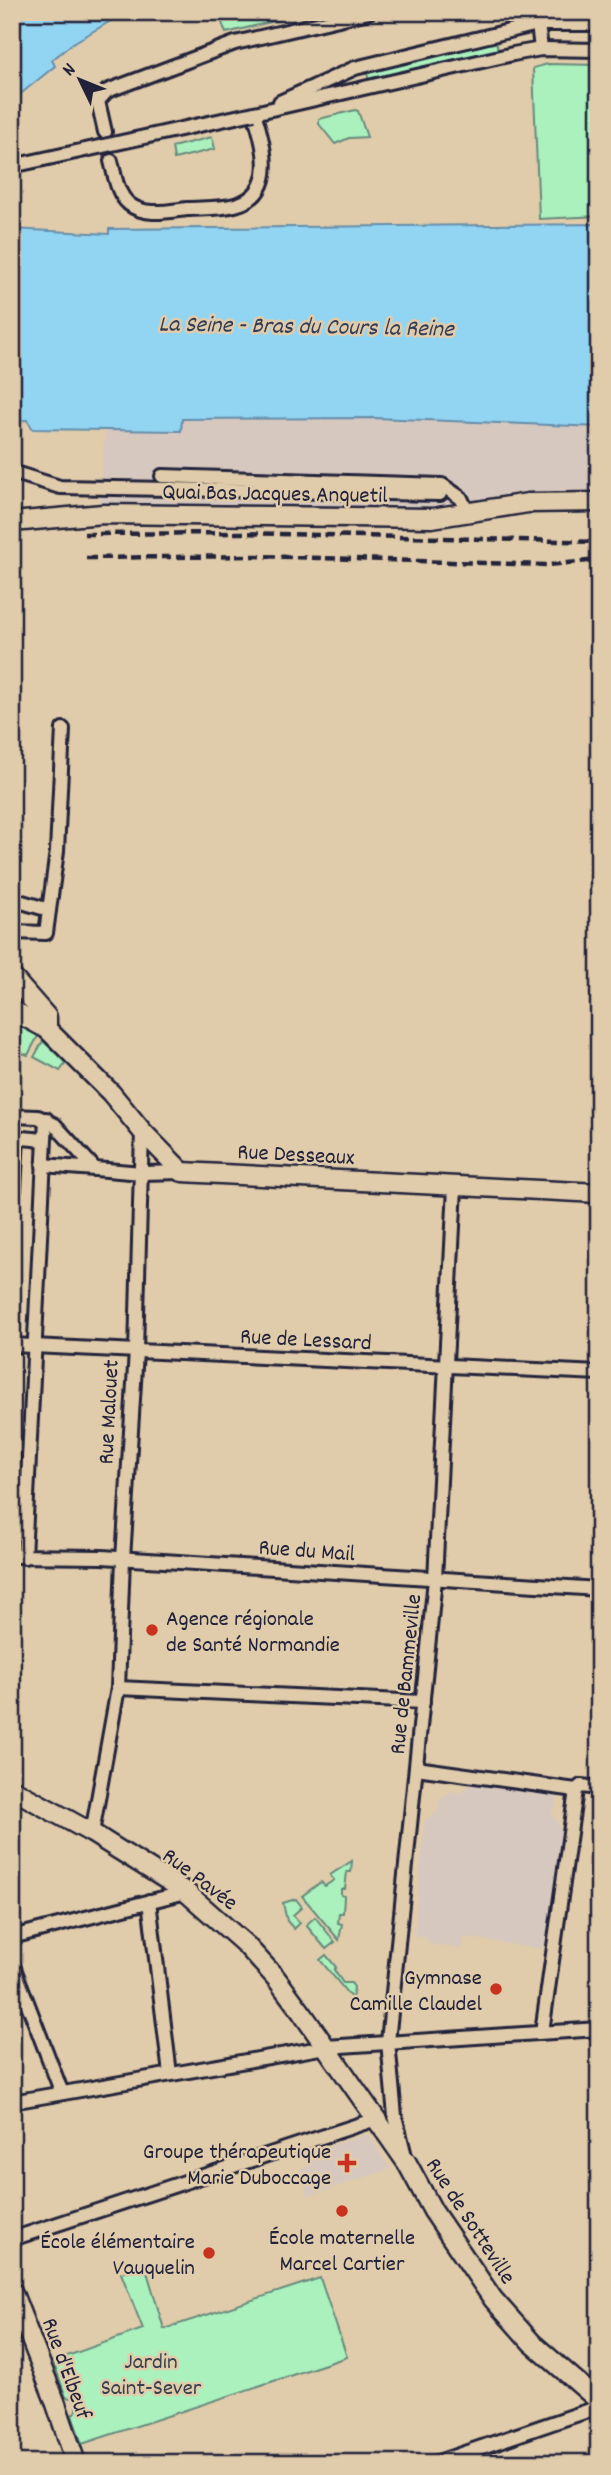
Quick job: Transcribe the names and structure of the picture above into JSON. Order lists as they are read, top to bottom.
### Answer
{
  "streets": {
    "street": [
      "Quai Bas Jacques Anquetil",
      "Rue Desseaux",
      "Rue de Lessard",
      "Rue Malouet",
      "Rue du Mail",
      "Rue de Bammeville",
      "Rue Pavée",
      "Rue de Sotteville",
      "Rue d'Elbeuf"
    ]
  },
  "crossings": [
    ["Rue Desseaux", "Rue Malouet"],
    ["Rue Desseaux", "Rue de Bammeville"],
    ["Rue de Lessard", "Rue Malouet"],
    ["Rue de Lessard", "Rue de Bammeville"],
    ["Rue Malouet", "Rue du Mail"],
    ["Rue Malouet", "Rue Pavée"],
    ["Rue du Mail", "Rue de Bammeville"],
    ["Rue de Bammeville", "Rue de Sotteville"],
    ["Rue Pavée", "Rue de Sotteville"]
  ],
  "water": ["La Seine - Bras du Cours la Reine"],
  "parks": ["Jardin Saint-Sever"],
  "places": {
    "other": [
      "Agence régionale de Santé Normandie",
      "Gymnase Camille Claudel",
      "École maternelle Marcel Cartier",
      "École élémentaire Vauquelin"
    ],
    "health": ["Groupe thérapeutique Marie Duboccage"]
  },
  "north": "top left"
}
